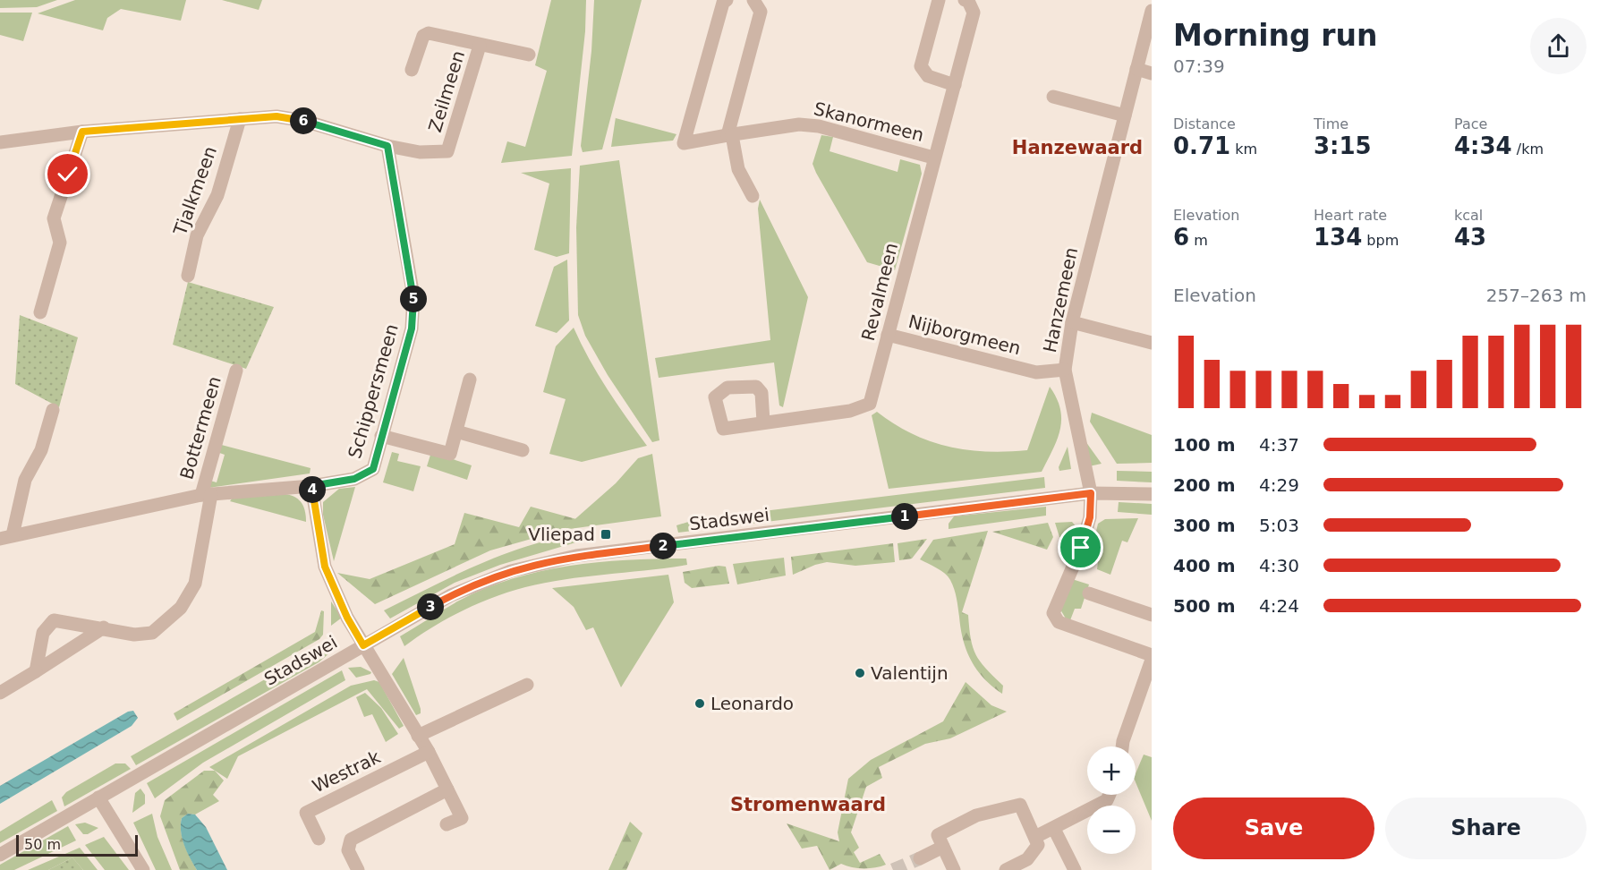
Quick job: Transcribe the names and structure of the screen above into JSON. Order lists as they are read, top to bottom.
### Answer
{
  "streets": {
    "street": [
      "Zeilmeen",
      "Skanormeen",
      "Tjalkmeen",
      "Revalmeen",
      "Hanzemeen",
      "Nijborgmeen",
      "Schippersmeen",
      "Bottermeen",
      "Stadswei",
      "Westrak"
    ]
  },
  "crossings": [
    ["Zeilmeen", "Schippersmeen"],
    ["Skanormeen", "Revalmeen"],
    ["Revalmeen", "Nijborgmeen"],
    ["Hanzemeen", "Nijborgmeen"],
    ["Hanzemeen", "Stadswei"],
    ["Schippersmeen", "Bottermeen"]
  ],
  "districts": ["Hanzewaard", "Stromenwaard"],
  "places": {
    "transit": ["Vliepad"],
    "other": ["Valentijn", "Leonardo"]
  },
  "scale_bar": "50 m",
  "page": {
    "heading": ["Morning run", "07:39"],
    "stats": [
      ["Distance", "0.71 km"],
      ["Time", "3:15"],
      ["Pace", "4:34 /km"],
      ["Elevation", "6 m"],
      ["Heart rate", "134 bpm"],
      ["kcal", "43"]
    ],
    "pins": [
      "6",
      "5",
      "4",
      "1",
      "2",
      "3"
    ],
    "chart": ["Elevation", "257–263 m"],
    "list": [
      {
        "name": "100 m",
        "note": "4:37"
      },
      {
        "name": "200 m",
        "note": "4:29"
      },
      {
        "name": "300 m",
        "note": "5:03"
      },
      {
        "name": "400 m",
        "note": "4:30"
      },
      {
        "name": "500 m",
        "note": "4:24"
      }
    ],
    "map_buttons": ["+", "−"],
    "buttons": ["Save", "Share"],
    "scale": "50 m"
  }
}
